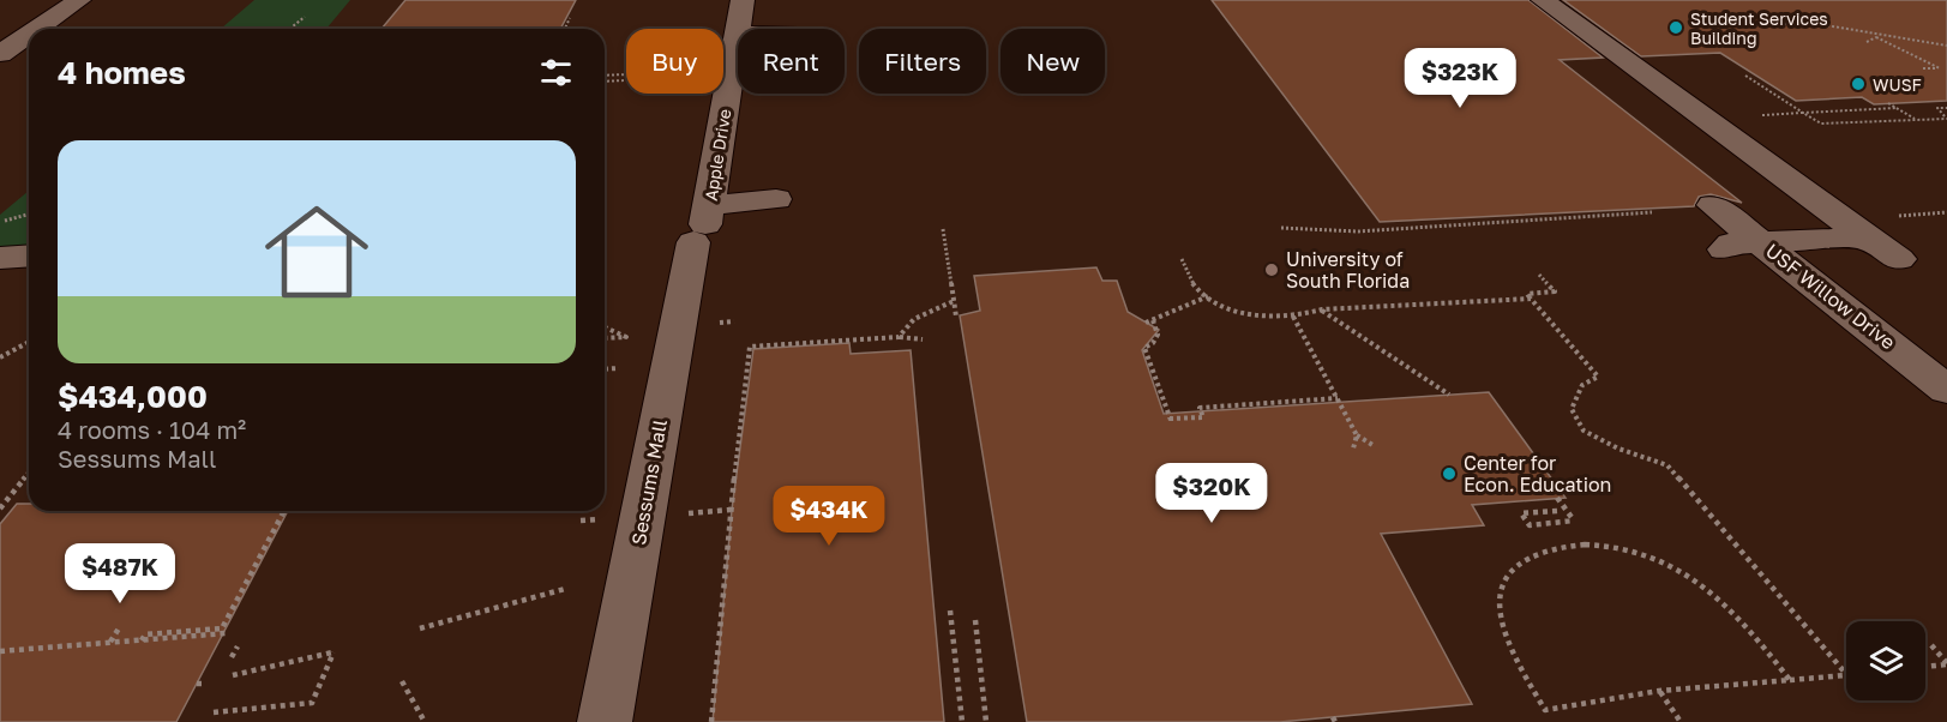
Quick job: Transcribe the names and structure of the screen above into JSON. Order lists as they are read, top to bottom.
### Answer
{
  "streets": {
    "street": ["Apple Drive", "USF Willow Drive", "Sessums Mall"]
  },
  "crossings": [
    ["Apple Drive", "Sessums Mall"]
  ],
  "places": [
    "Student Services Building",
    "WUSF",
    "University of South Florida",
    "Center for Econ. Education"
  ],
  "page": {
    "chip": [
      "Buy",
      "Rent",
      "Filters",
      "New"
    ],
    "heading": "4 homes",
    "price": [
      "$323K",
      "$320K",
      "$434K",
      "$487K"
    ],
    "list": [
      {
        "name": "$434,000",
        "note": "4 rooms · 104 m² · Sessums Mall"
      }
    ]
  }
}
